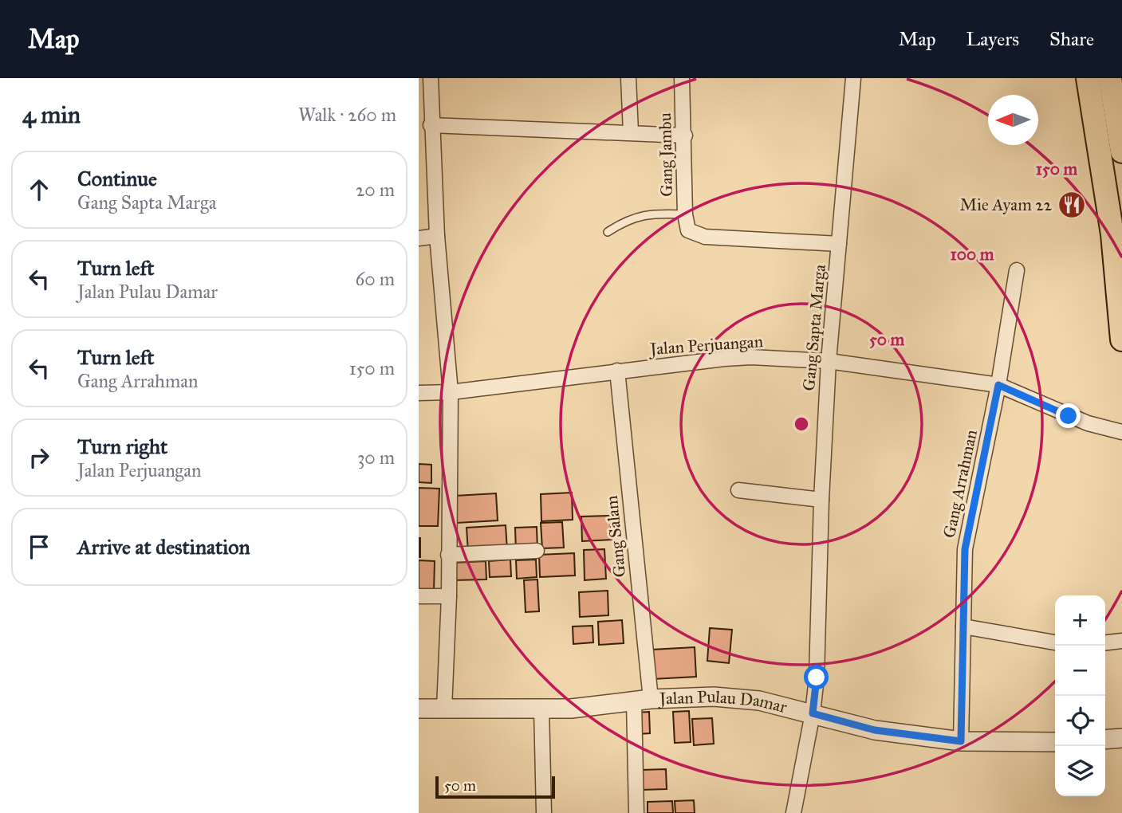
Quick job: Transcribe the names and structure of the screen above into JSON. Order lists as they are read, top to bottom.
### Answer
{
  "streets": {
    "street": [
      "Gang Jambu",
      "Gang Sapta Marga",
      "Jalan Perjuangan",
      "Gang Arrahman",
      "Gang Salam",
      "Jalan Pulau Damar"
    ]
  },
  "crossings": [
    ["Gang Jambu", "Gang Sapta Marga"],
    ["Gang Sapta Marga", "Jalan Perjuangan"],
    ["Gang Sapta Marga", "Jalan Pulau Damar"],
    ["Jalan Perjuangan", "Gang Arrahman"],
    ["Jalan Perjuangan", "Gang Salam"],
    ["Gang Arrahman", "Jalan Pulau Damar"],
    ["Gang Salam", "Jalan Pulau Damar"]
  ],
  "places": {
    "restaurant": ["Mie Ayam 22"]
  },
  "scale_bar": "50 m",
  "north": "left",
  "page": {
    "header": "Map",
    "nav": ["Map", "Layers", "Share"],
    "heading": ["4 min", "Walk · 260 m"],
    "list": [
      ["Continue", "Gang Sapta Marga", "20 m"],
      ["Turn left", "Jalan Pulau Damar", "60 m"],
      ["Turn left", "Gang Arrahman", "150 m"],
      ["Turn right", "Jalan Perjuangan", "30 m"],
      "Arrive at destination"
    ],
    "map_buttons": ["+", "−"],
    "scale": "50 m"
  },
  "rings": ["150 m", "100 m", "50 m"]
}
